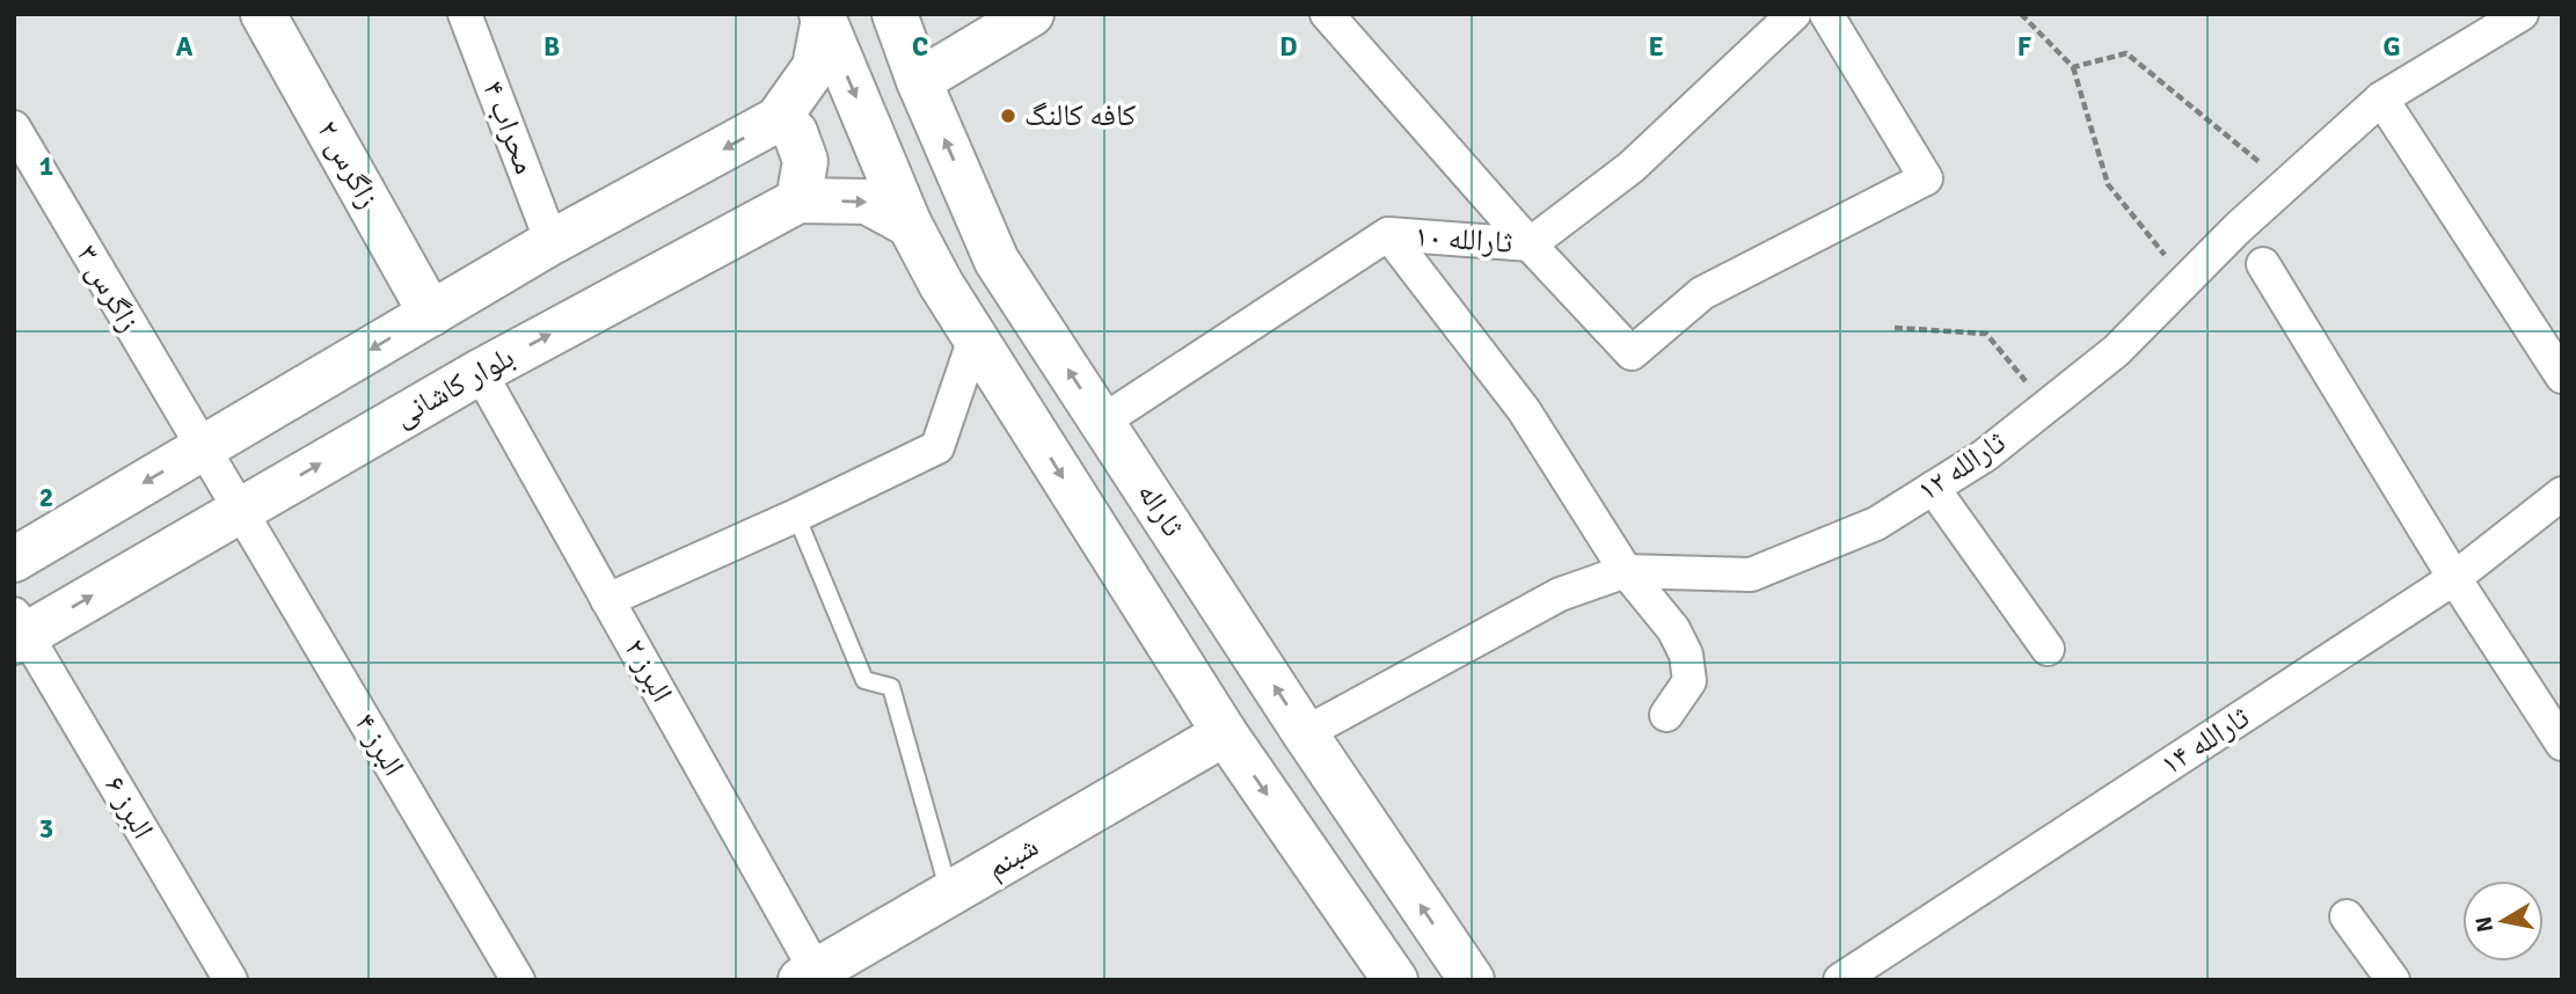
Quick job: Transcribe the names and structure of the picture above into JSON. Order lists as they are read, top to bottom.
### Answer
{
  "streets": {
    "main road": [
      "زاگرس ۲",
      "بلوار کاشانی",
      "ثاراله",
      "شبنم"
    ],
    "street": [
      "محراب ۴",
      "ثارالله ۱۰",
      "زاگرس ۳",
      "ثارالله ۱۲",
      "البرز ۲",
      "ثارالله ۱۴",
      "البرز ۴",
      "البرز ۶"
    ]
  },
  "crossings": [
    ["ثارالله ۱۰", "ثاراله"],
    ["زاگرس ۳", "بلوار کاشانی"],
    ["زاگرس ۳", "البرز ۴"],
    ["بلوار کاشانی", "البرز ۲"],
    ["بلوار کاشانی", "البرز ۴"],
    ["بلوار کاشانی", "البرز ۶"],
    ["ثارالله ۱۲", "ثاراله"],
    ["البرز ۲", "شبنم"]
  ],
  "places": ["کافه کالنگ"],
  "north": "left",
  "grid": {
    "columns": [
      "A",
      "B",
      "C",
      "D",
      "E",
      "F",
      "G"
    ],
    "rows": ["1", "2", "3"]
  }
}
